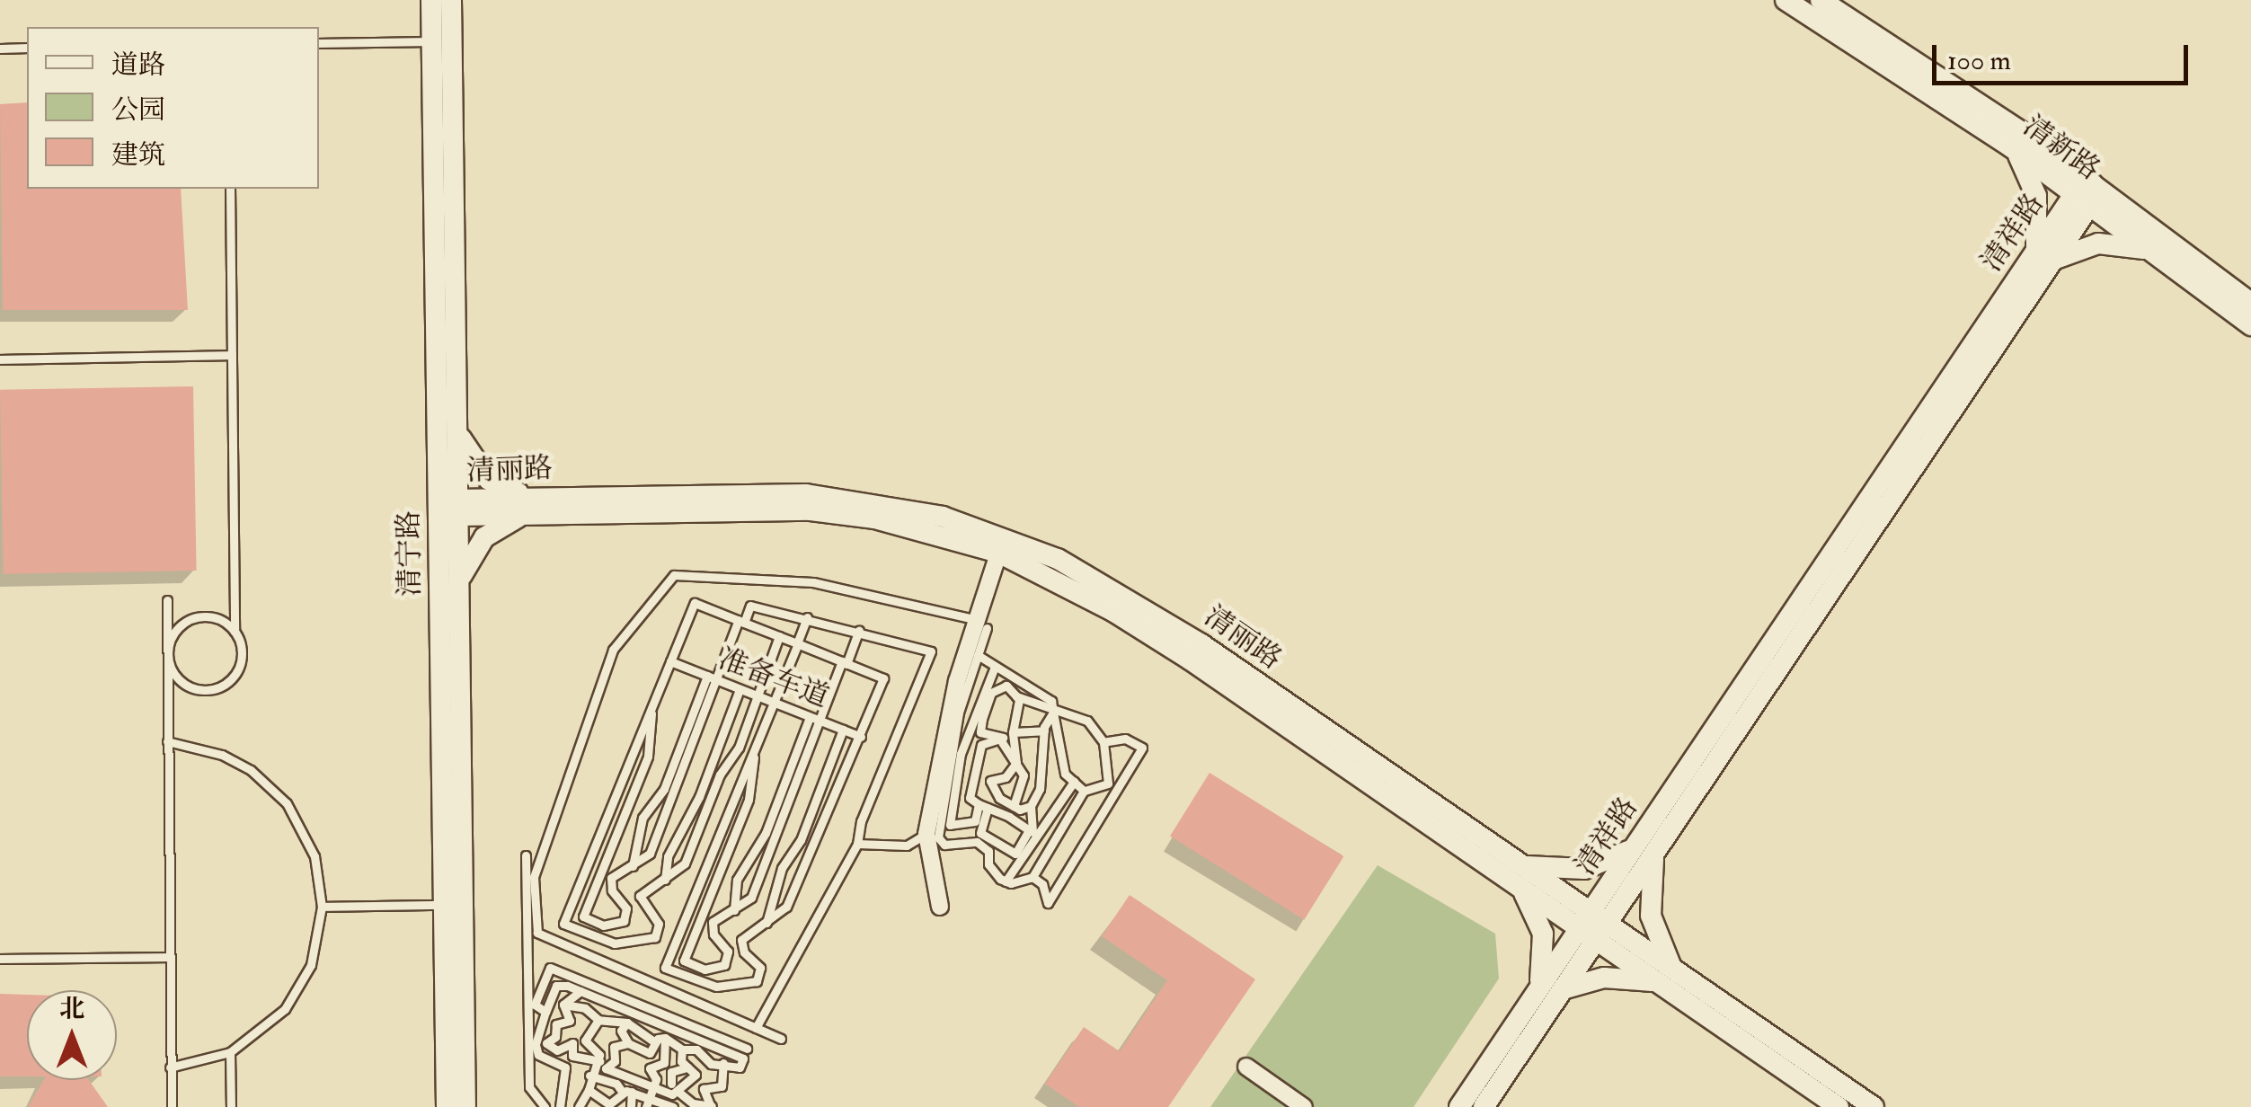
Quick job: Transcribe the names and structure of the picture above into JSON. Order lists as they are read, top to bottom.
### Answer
{
  "streets": {
    "street": [
      "清新路",
      "清祥路",
      "清丽路",
      "清宁路"
    ],
    "lane": ["准备车道"]
  },
  "crossings": [
    ["清新路", "清祥路"],
    ["清祥路", "清丽路"],
    ["清丽路", "清宁路"]
  ],
  "legend": ["道路", "公园", "建筑"],
  "scale_bar": "100 m",
  "north": "top"
}
